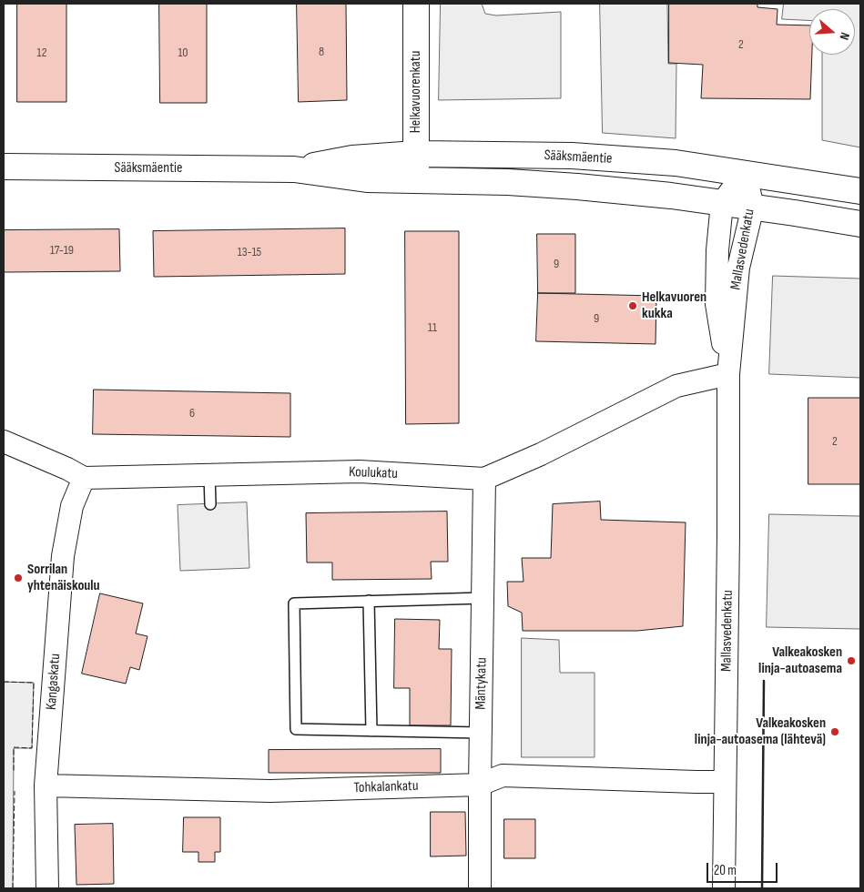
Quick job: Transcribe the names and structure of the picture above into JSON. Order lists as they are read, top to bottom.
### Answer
{
  "streets": {
    "main road": ["Helkavuorenkatu", "Sääksmäentie"],
    "street": [
      "Mallasvedenkatu",
      "Koulukatu",
      "Kangaskatu",
      "Mäntykatu",
      "Tohkalankatu"
    ]
  },
  "crossings": [
    ["Helkavuorenkatu", "Sääksmäentie"],
    ["Sääksmäentie", "Mallasvedenkatu"],
    ["Mallasvedenkatu", "Koulukatu"],
    ["Mallasvedenkatu", "Tohkalankatu"],
    ["Koulukatu", "Kangaskatu"],
    ["Koulukatu", "Mäntykatu"],
    ["Kangaskatu", "Tohkalankatu"],
    ["Mäntykatu", "Tohkalankatu"]
  ],
  "places": [
    "Helkavuoren kukka",
    "Sorrilan yhtenäiskoulu",
    "Valkeakosken linja-autoasema",
    "Valkeakosken linja-autoasema (lähtevä)"
  ],
  "house_numbers": [
    "2",
    "8",
    "12",
    "10",
    "17-19",
    "13-15",
    "9",
    "9",
    "11",
    "6",
    "2"
  ],
  "scale_bar": "20 m",
  "north": "right"
}
